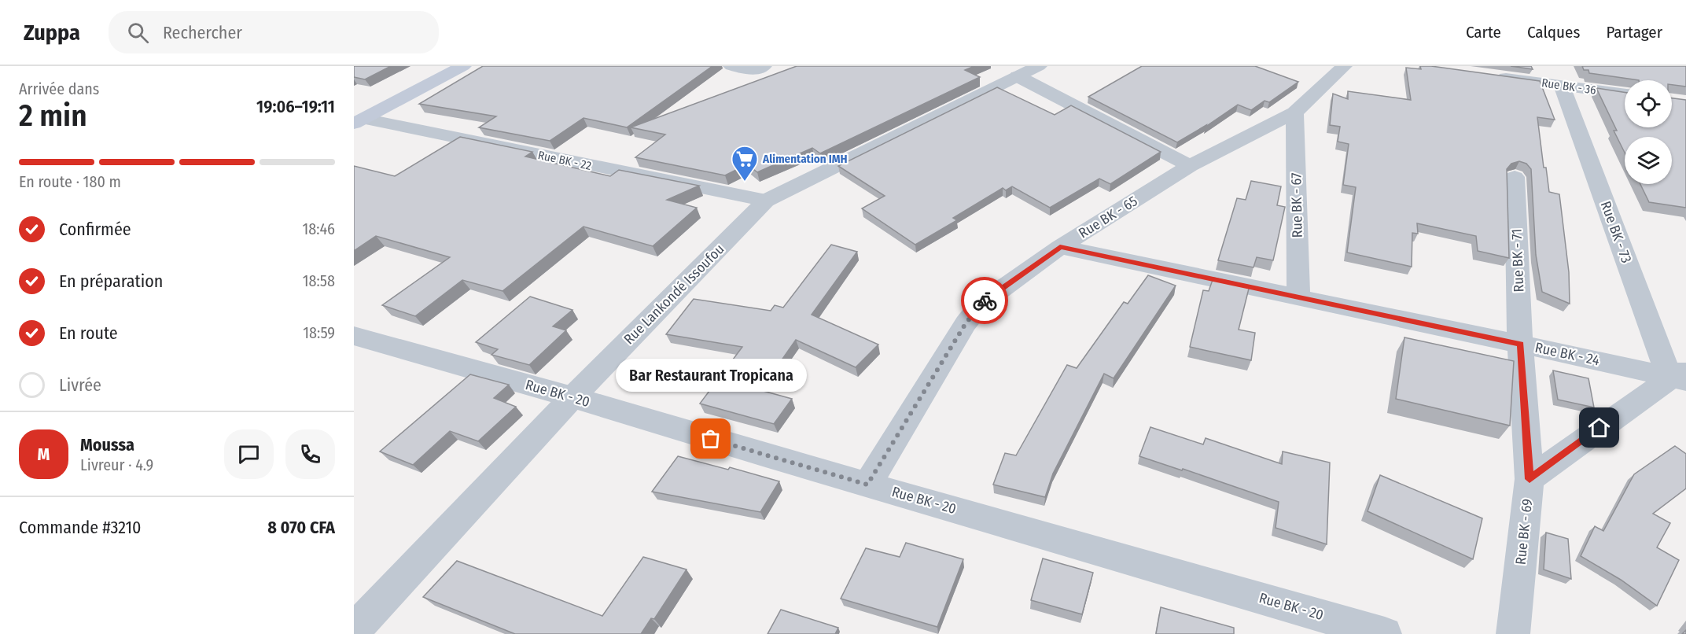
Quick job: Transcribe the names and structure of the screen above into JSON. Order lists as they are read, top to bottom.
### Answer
{
  "streets": {
    "street": [
      "Rue BK - 36",
      "Rue BK - 22",
      "Rue BK - 67",
      "Rue BK - 65",
      "Rue BK - 73",
      "Rue BK - 71",
      "Rue Lankondé Issoufou",
      "Rue BK - 24",
      "Rue BK - 20",
      "Rue BK - 69"
    ]
  },
  "crossings": [
    ["Rue BK - 36", "Rue BK - 73"],
    ["Rue BK - 22", "Rue Lankondé Issoufou"],
    ["Rue BK - 67", "Rue BK - 65"],
    ["Rue BK - 67", "Rue BK - 24"],
    ["Rue BK - 65", "Rue BK - 24"],
    ["Rue BK - 65", "Rue BK - 20"],
    ["Rue BK - 73", "Rue BK - 24"],
    ["Rue BK - 71", "Rue BK - 24"],
    ["Rue BK - 71", "Rue BK - 69"],
    ["Rue Lankondé Issoufou", "Rue BK - 20"],
    ["Rue BK - 24", "Rue BK - 69"]
  ],
  "places": {
    "supermarket": ["Alimentation IMH"],
    "other": ["Bar Restaurant Tropicana"]
  },
  "page": {
    "header": "Zuppa",
    "search": "Rechercher",
    "nav": ["Carte", "Calques", "Partager"],
    "heading": ["2 min", "Arrivée dans", "19:06–19:11"],
    "panel": [
      "Moussa",
      "Livreur · 4.9",
      "Commande #3210",
      "8 070 CFA"
    ],
    "bar": "En route · 180 m",
    "list": [
      ["Confirmée", "18:46"],
      ["En préparation", "18:58"],
      ["En route", "18:59"],
      "Livrée"
    ],
    "bubble": "Bar Restaurant Tropicana",
    "round": "M"
  }
}
